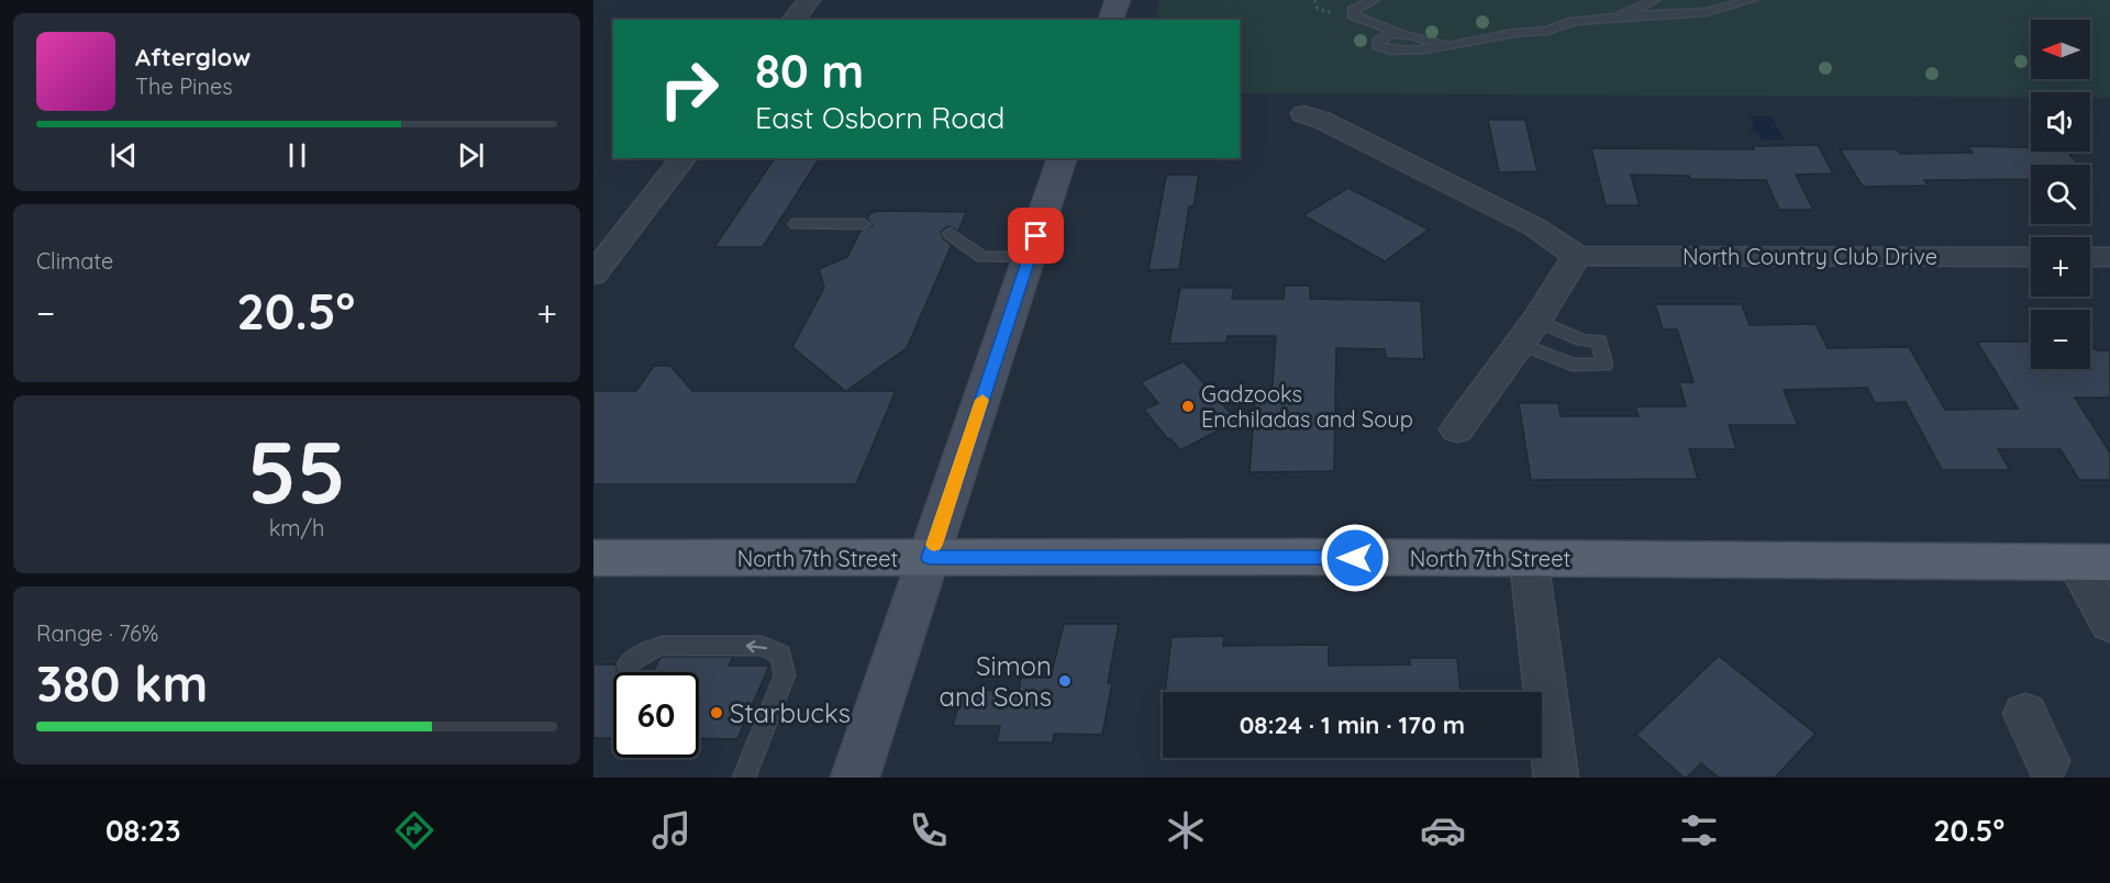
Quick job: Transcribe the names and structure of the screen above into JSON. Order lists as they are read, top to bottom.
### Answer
{
  "streets": {
    "main road": ["North 7th Street"],
    "street": ["North Country Club Drive"]
  },
  "places": ["Gadzooks Enchiladas and Soup", "Simon and Sons", "Starbucks"],
  "north": "left",
  "page": {
    "map_buttons": ["+", "−"],
    "turn": ["80 m", "East Osborn Road"],
    "song": ["Afterglow", "The Pines"],
    "tile": [
      "Climate",
      ["55", "km/h"],
      ["Range · 76%", "380 km"]
    ],
    "heat": ["−", "20.5°", "+"],
    "limit": "60",
    "trip": "08:24 · 1 min · 170 m",
    "tabs": ["08:23", "20.5°"]
  }
}
